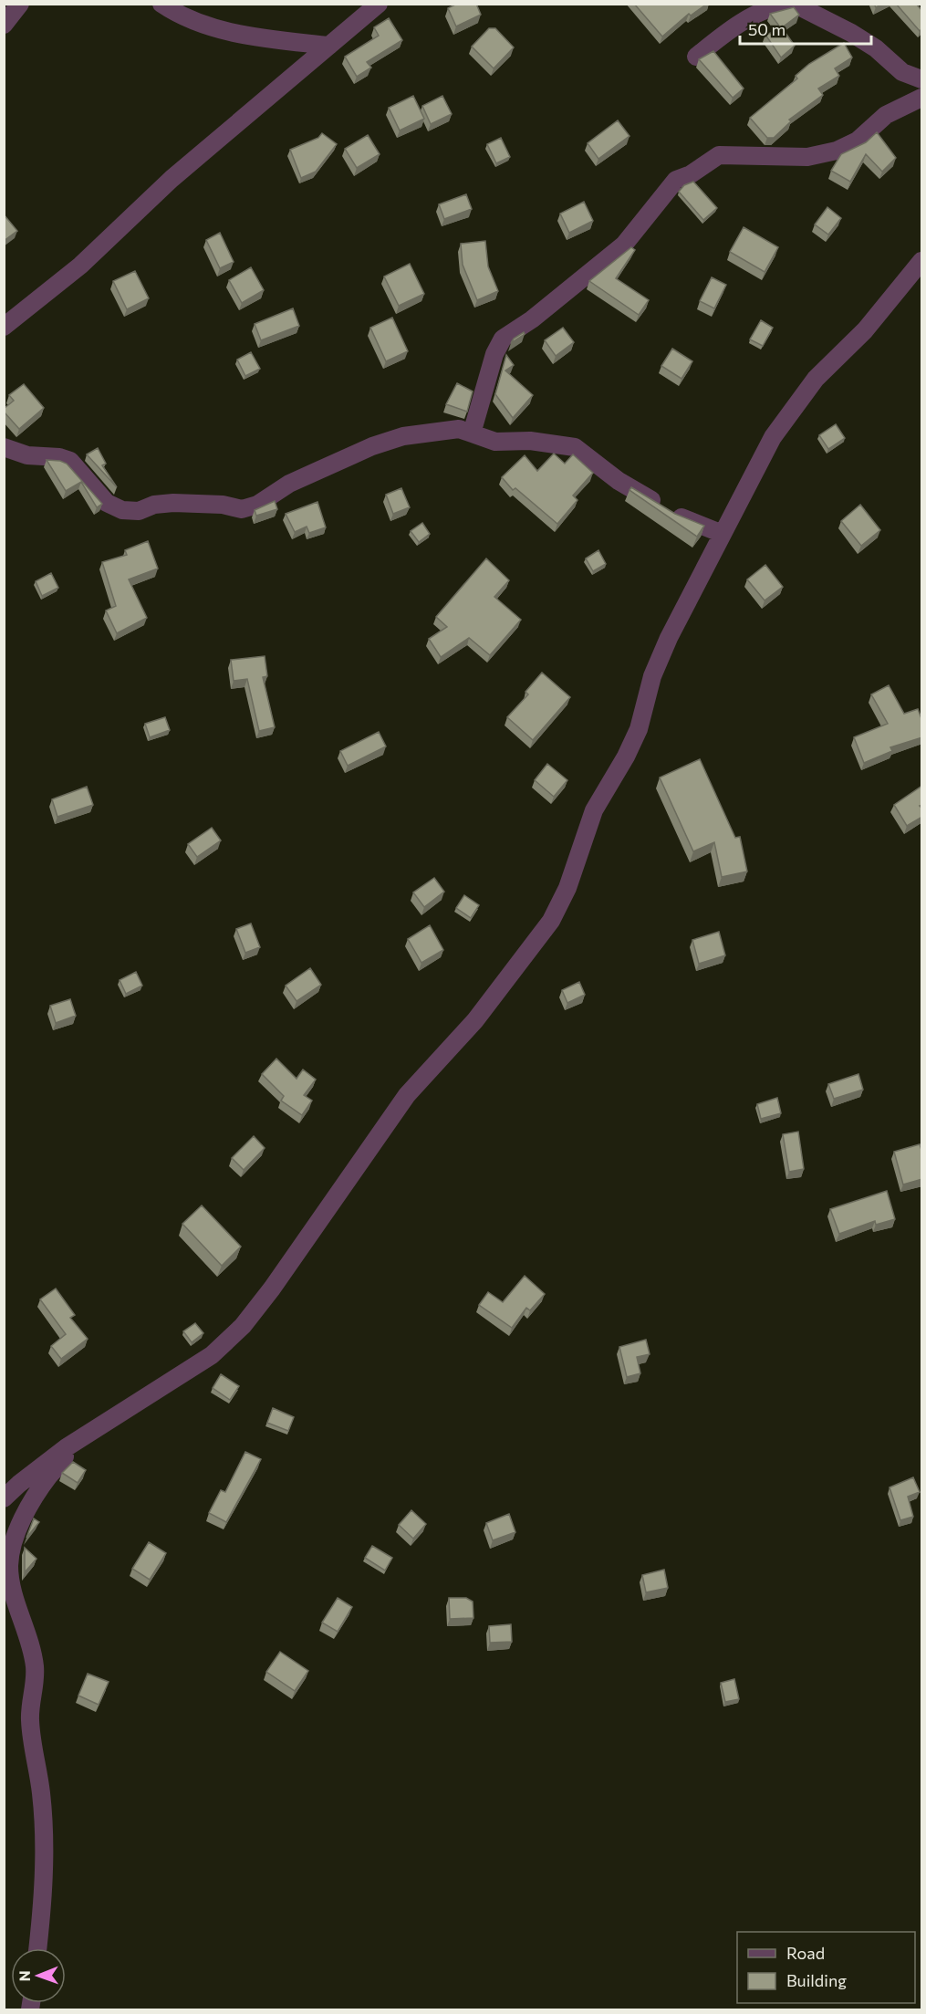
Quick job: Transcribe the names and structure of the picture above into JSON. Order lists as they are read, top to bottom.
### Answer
{
  "legend": ["Road", "Building"],
  "scale_bar": "50 m",
  "north": "left"
}
